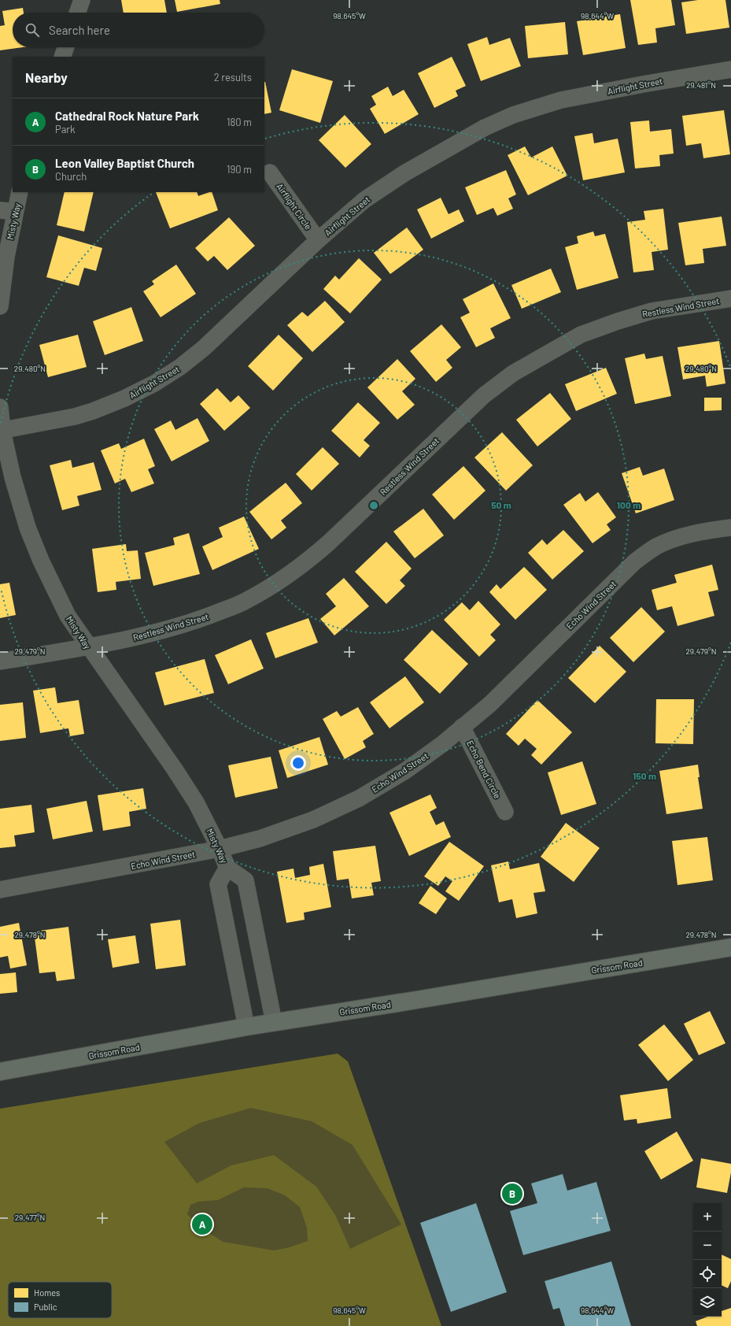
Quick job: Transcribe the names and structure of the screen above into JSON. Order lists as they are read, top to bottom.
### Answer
{
  "streets": {
    "main road": ["Grissom Road"],
    "street": [
      "Airflight Street",
      "Airflight Circle",
      "Misty Way",
      "Restless Wind Street",
      "Echo Wind Street",
      "Echo Bend Circle"
    ]
  },
  "crossings": [
    ["Airflight Street", "Airflight Circle"],
    ["Airflight Street", "Misty Way"],
    ["Misty Way", "Restless Wind Street"],
    ["Misty Way", "Echo Wind Street"],
    ["Misty Way", "Grissom Road"],
    ["Echo Wind Street", "Echo Bend Circle"]
  ],
  "legend": ["Homes", "Public"],
  "page": {
    "search": "Search here",
    "heading": ["Nearby", "2 results"],
    "list": [
      {
        "mark": "A",
        "name": "Cathedral Rock Nature Park",
        "note": "Park",
        "value": "180 m"
      },
      {
        "mark": "B",
        "name": "Leon Valley Baptist Church",
        "note": "Church",
        "value": "190 m"
      }
    ],
    "pins": ["B", "A"],
    "map_buttons": ["+", "−"]
  },
  "coordinates": [
    "98.645°W",
    "98.644°W",
    "29.481°N",
    "29.480°N",
    "29.479°N",
    "29.478°N",
    "29.477°N"
  ],
  "rings": ["50 m", "100 m", "150 m"]
}
